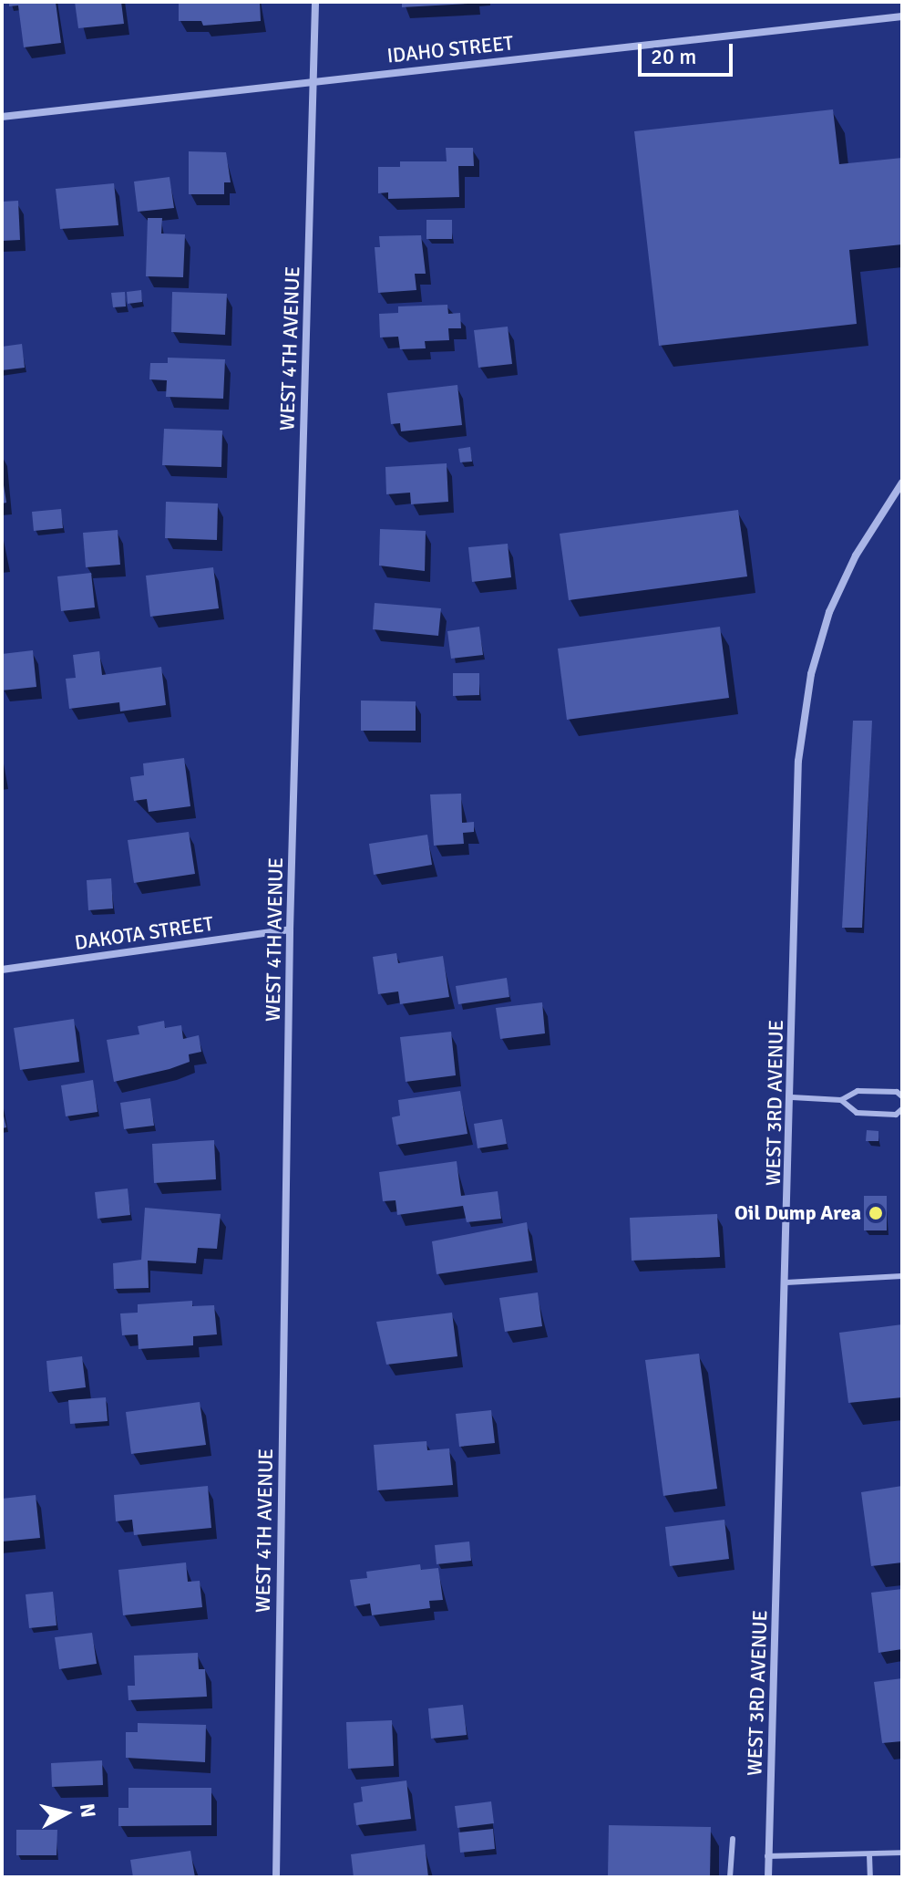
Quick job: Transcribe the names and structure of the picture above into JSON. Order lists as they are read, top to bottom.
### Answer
{
  "streets": {
    "street": [
      "IDAHO STREET",
      "WEST 4TH AVENUE",
      "DAKOTA STREET",
      "WEST 3RD AVENUE"
    ]
  },
  "crossings": [
    ["IDAHO STREET", "WEST 4TH AVENUE"],
    ["WEST 4TH AVENUE", "DAKOTA STREET"]
  ],
  "places": ["Oil Dump Area"],
  "scale_bar": "20 m",
  "north": "right"
}
